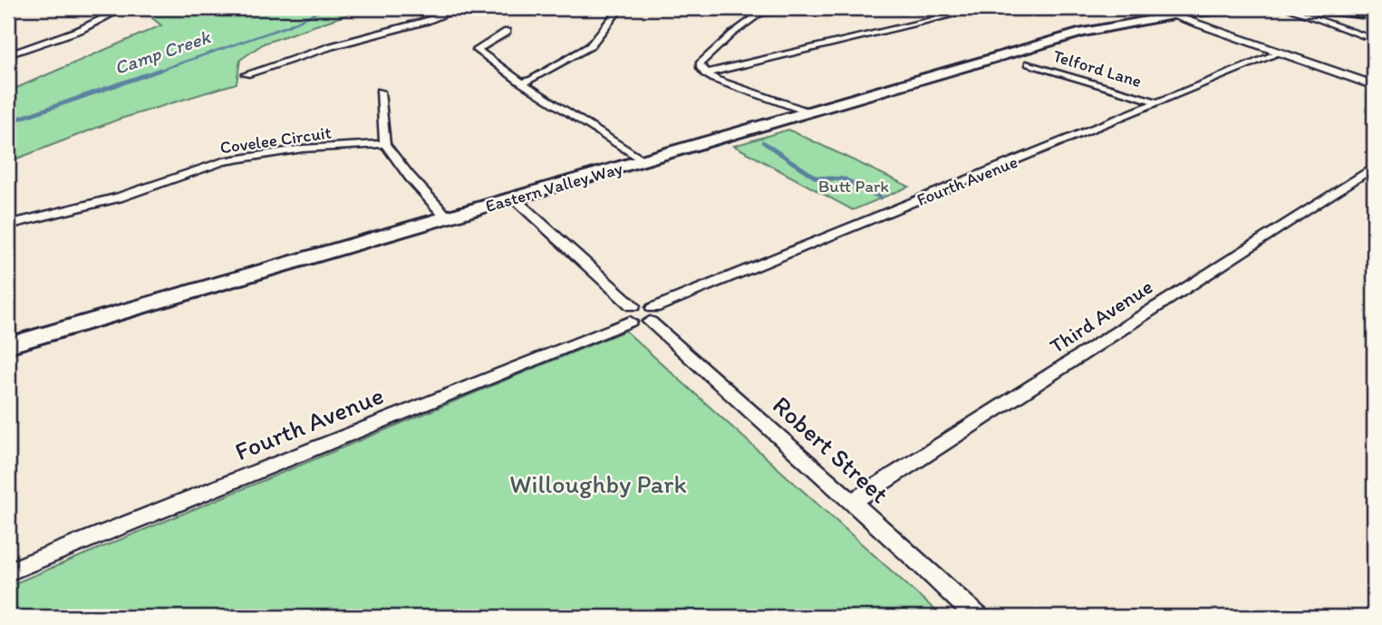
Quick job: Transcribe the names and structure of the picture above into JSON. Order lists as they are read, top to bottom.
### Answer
{
  "streets": {
    "main road": ["Eastern Valley Way"],
    "street": [
      "Telford Lane",
      "Covelee Circuit",
      "Fourth Avenue",
      "Third Avenue",
      "Robert Street"
    ]
  },
  "crossings": [
    ["Telford Lane", "Fourth Avenue"],
    ["Fourth Avenue", "Robert Street"],
    ["Third Avenue", "Robert Street"]
  ],
  "water": ["Camp Creek"],
  "parks": ["Butt Park", "Willoughby Park"]
}
